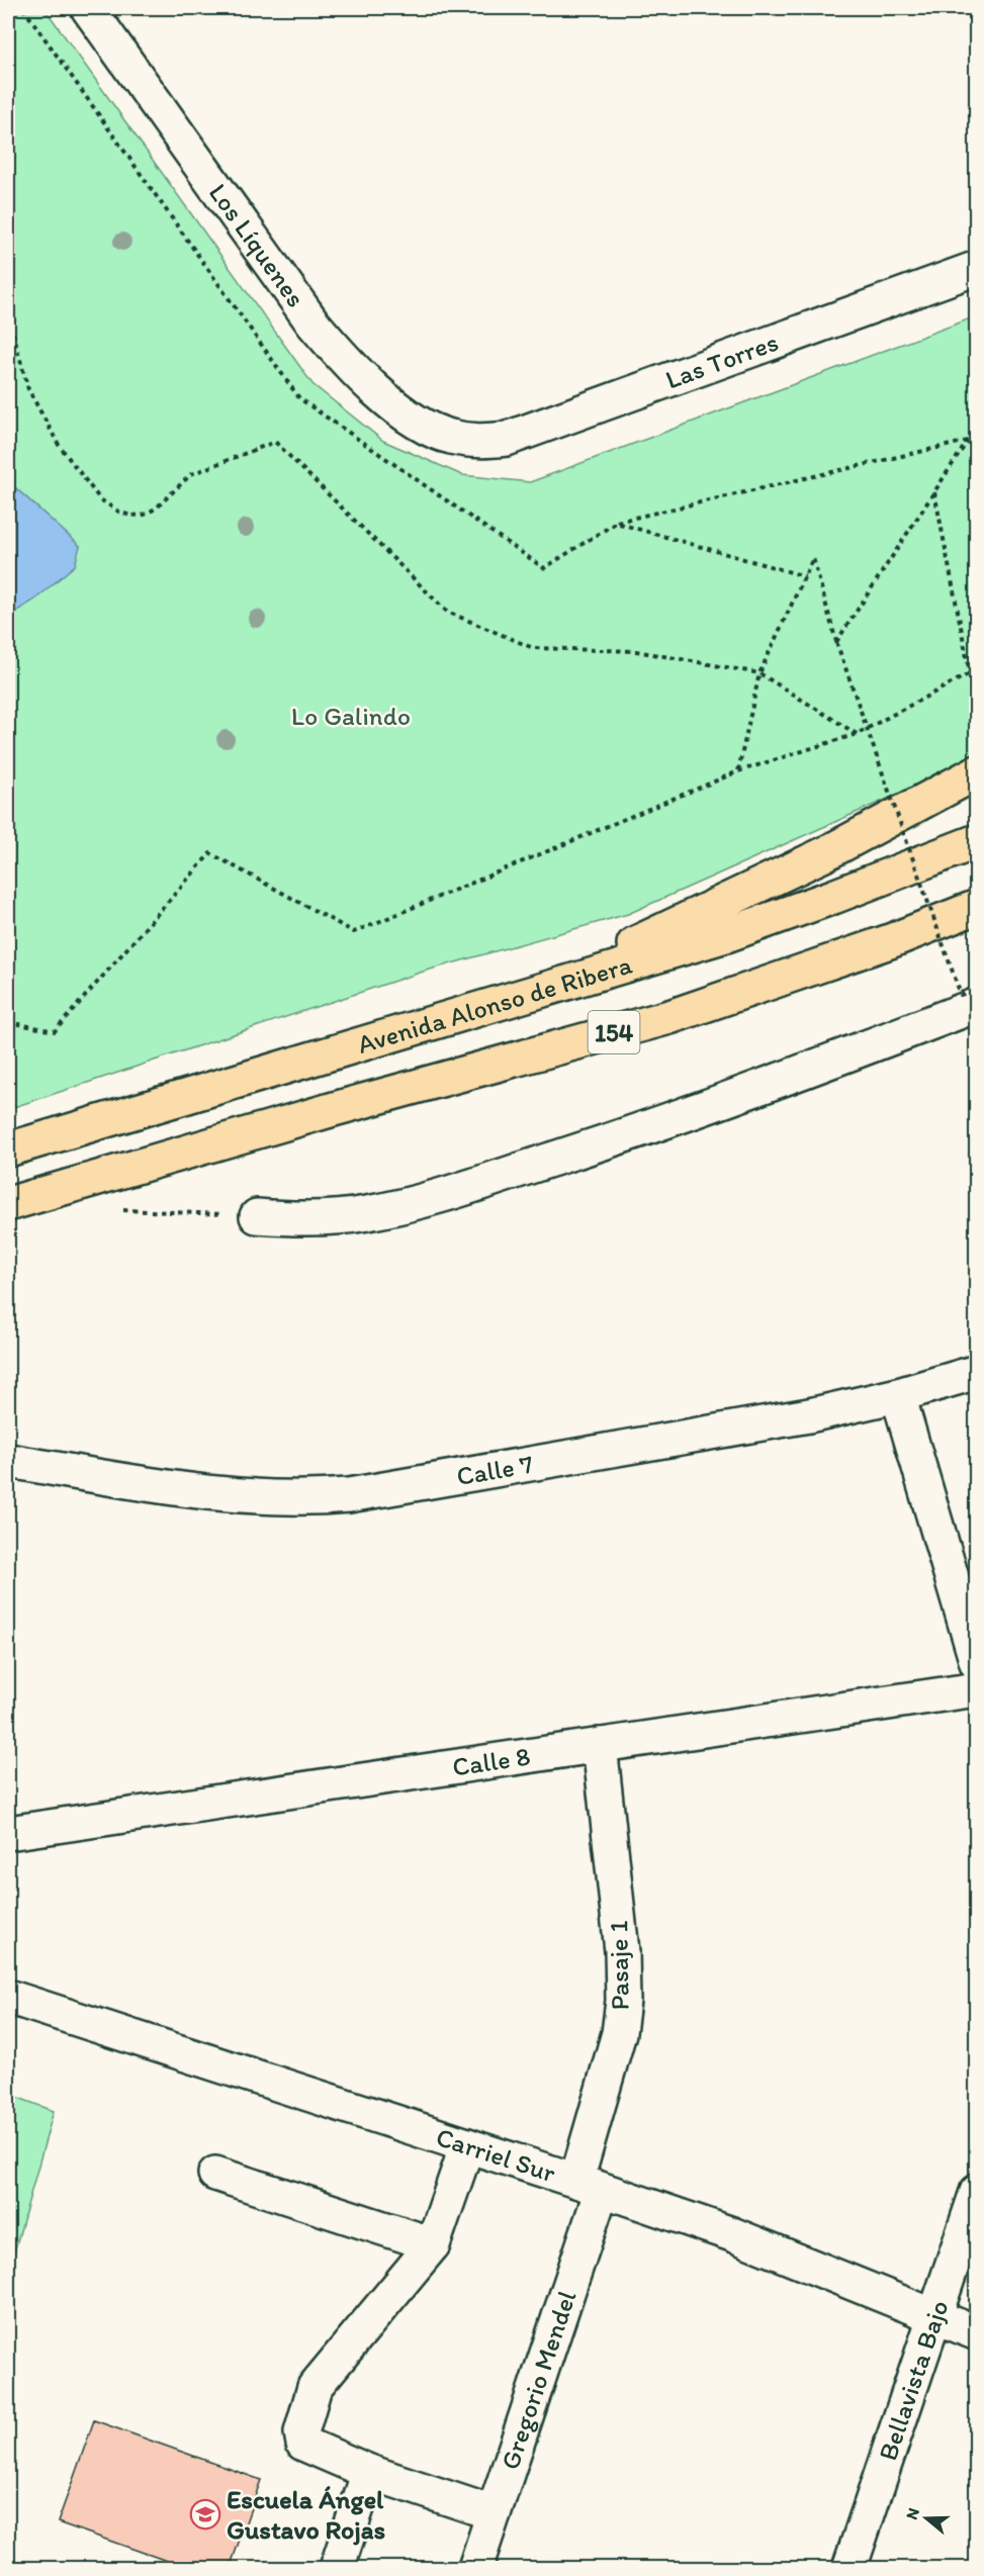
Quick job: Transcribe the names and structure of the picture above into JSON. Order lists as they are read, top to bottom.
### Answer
{
  "streets": {
    "highway": ["Avenida Alonso de Ribera", "154"],
    "street": [
      "Los Líquenes",
      "Las Torres",
      "Calle 7",
      "Calle 8",
      "Pasaje 1",
      "Carriel Sur",
      "Gregorio Mendel",
      "Bellavista Bajo"
    ]
  },
  "crossings": [
    ["Los Líquenes", "Las Torres"],
    ["Calle 8", "Pasaje 1"],
    ["Pasaje 1", "Carriel Sur"],
    ["Pasaje 1", "Gregorio Mendel"],
    ["Carriel Sur", "Gregorio Mendel"],
    ["Carriel Sur", "Bellavista Bajo"]
  ],
  "parks": ["Lo Galindo"],
  "places": {
    "school or university": ["Escuela Ángel Gustavo Rojas"]
  },
  "north": "left"
}
